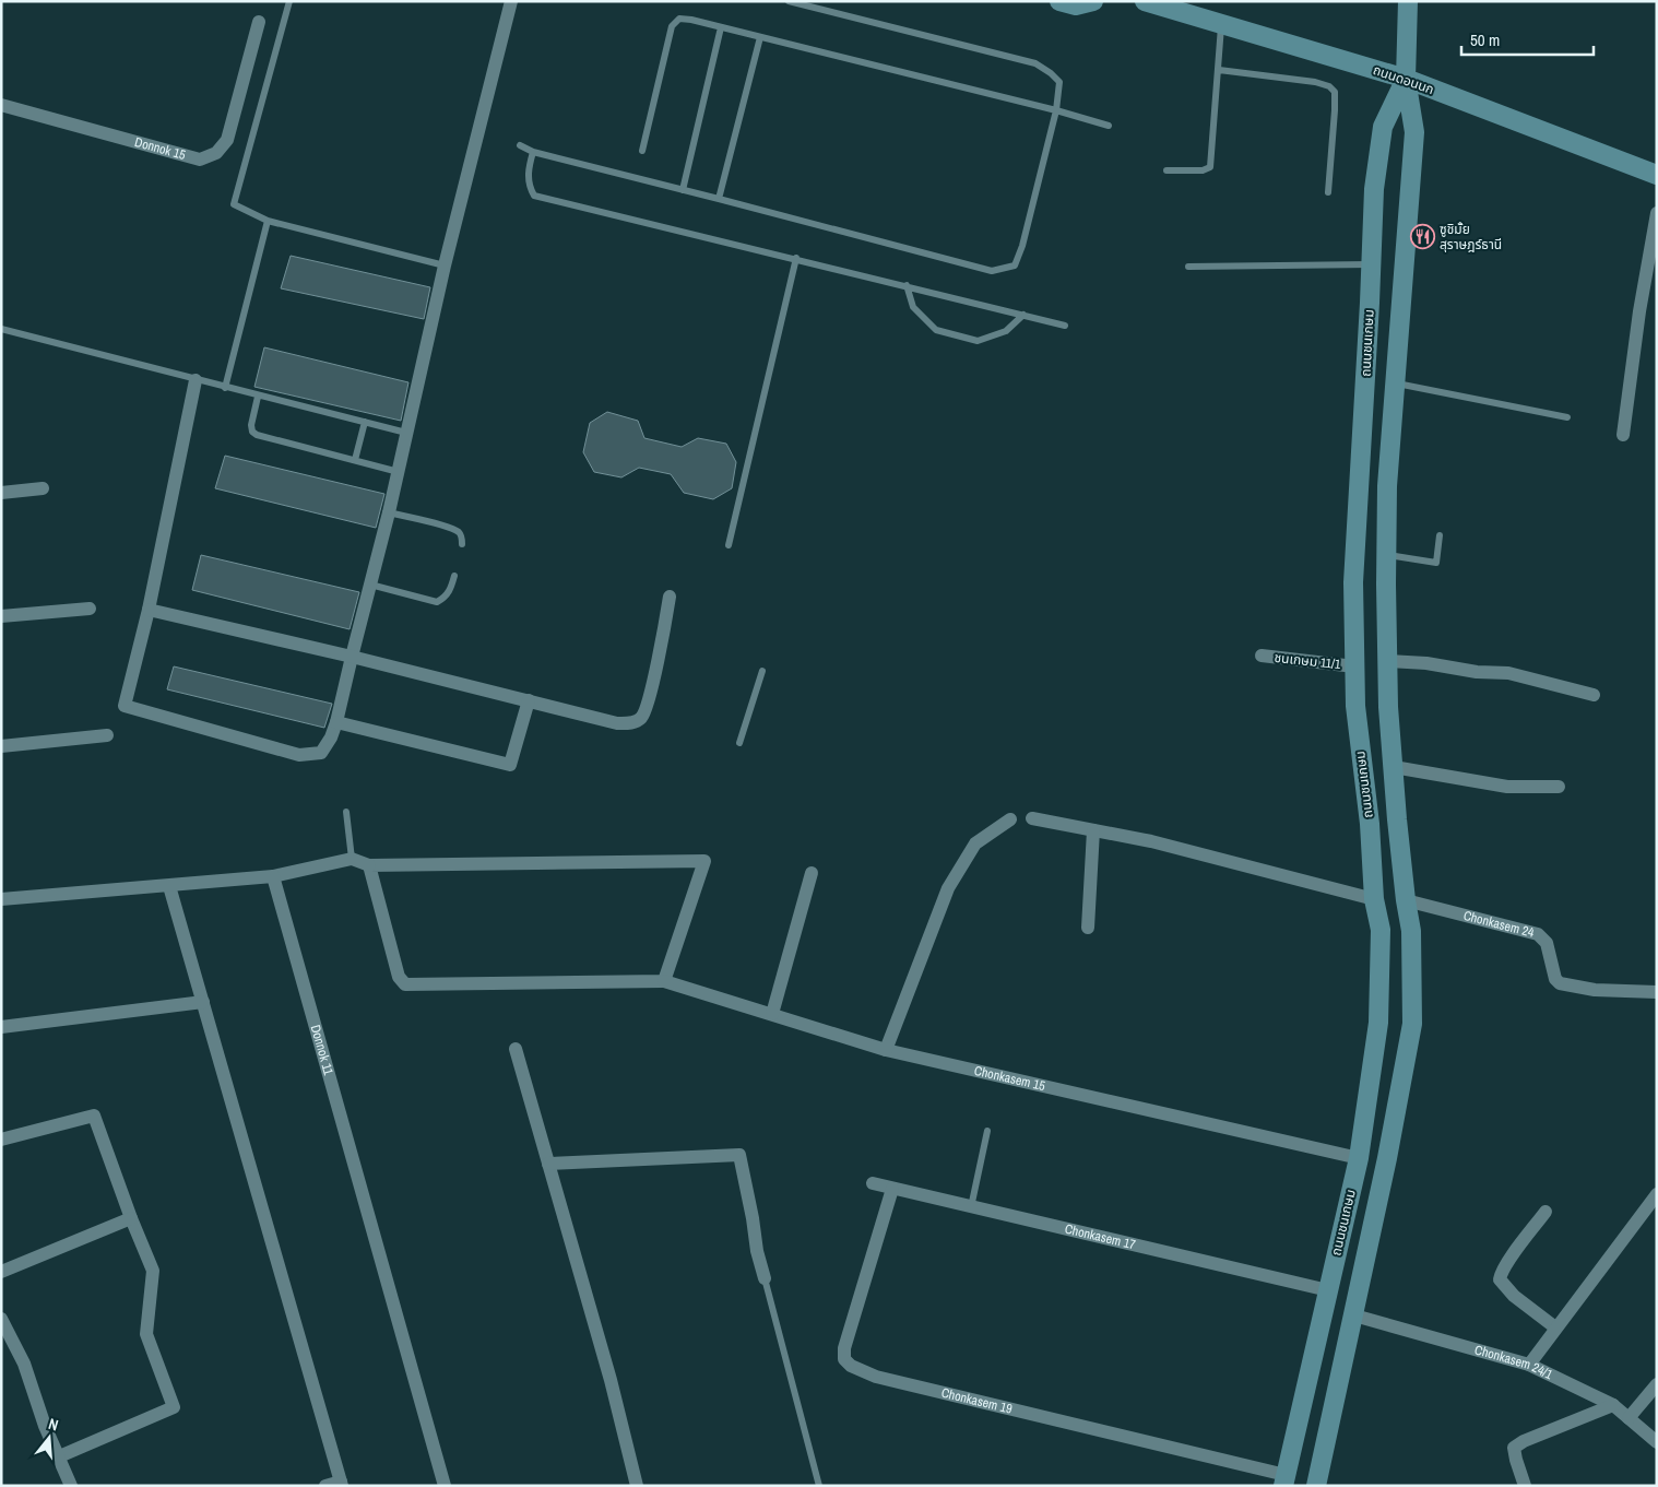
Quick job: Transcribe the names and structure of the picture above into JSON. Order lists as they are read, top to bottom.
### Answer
{
  "streets": {
    "main road": ["ถนนดอนนก", "ถนนชนเกษม"],
    "street": [
      "Donnok 15",
      "ชนเกษม 11/1",
      "Chonkasem 24",
      "Donnok 11",
      "Chonkasem 15",
      "Chonkasem 17",
      "Chonkasem 24/1",
      "Chonkasem 19"
    ]
  },
  "crossings": [
    ["ถนนดอนนก", "ถนนชนเกษม"],
    ["ถนนชนเกษม", "ชนเกษม 11/1"],
    ["ถนนชนเกษม", "Chonkasem 24"],
    ["ถนนชนเกษม", "Chonkasem 15"],
    ["ถนนชนเกษม", "Chonkasem 17"],
    ["ถนนชนเกษม", "Chonkasem 24/1"],
    ["ถนนชนเกษม", "Chonkasem 19"],
    ["Chonkasem 17", "Chonkasem 19"]
  ],
  "places": {
    "restaurant": ["ซูชิมั้ย สุราษฎร์ธานี"]
  },
  "scale_bar": "50 m",
  "north": "top"
}
